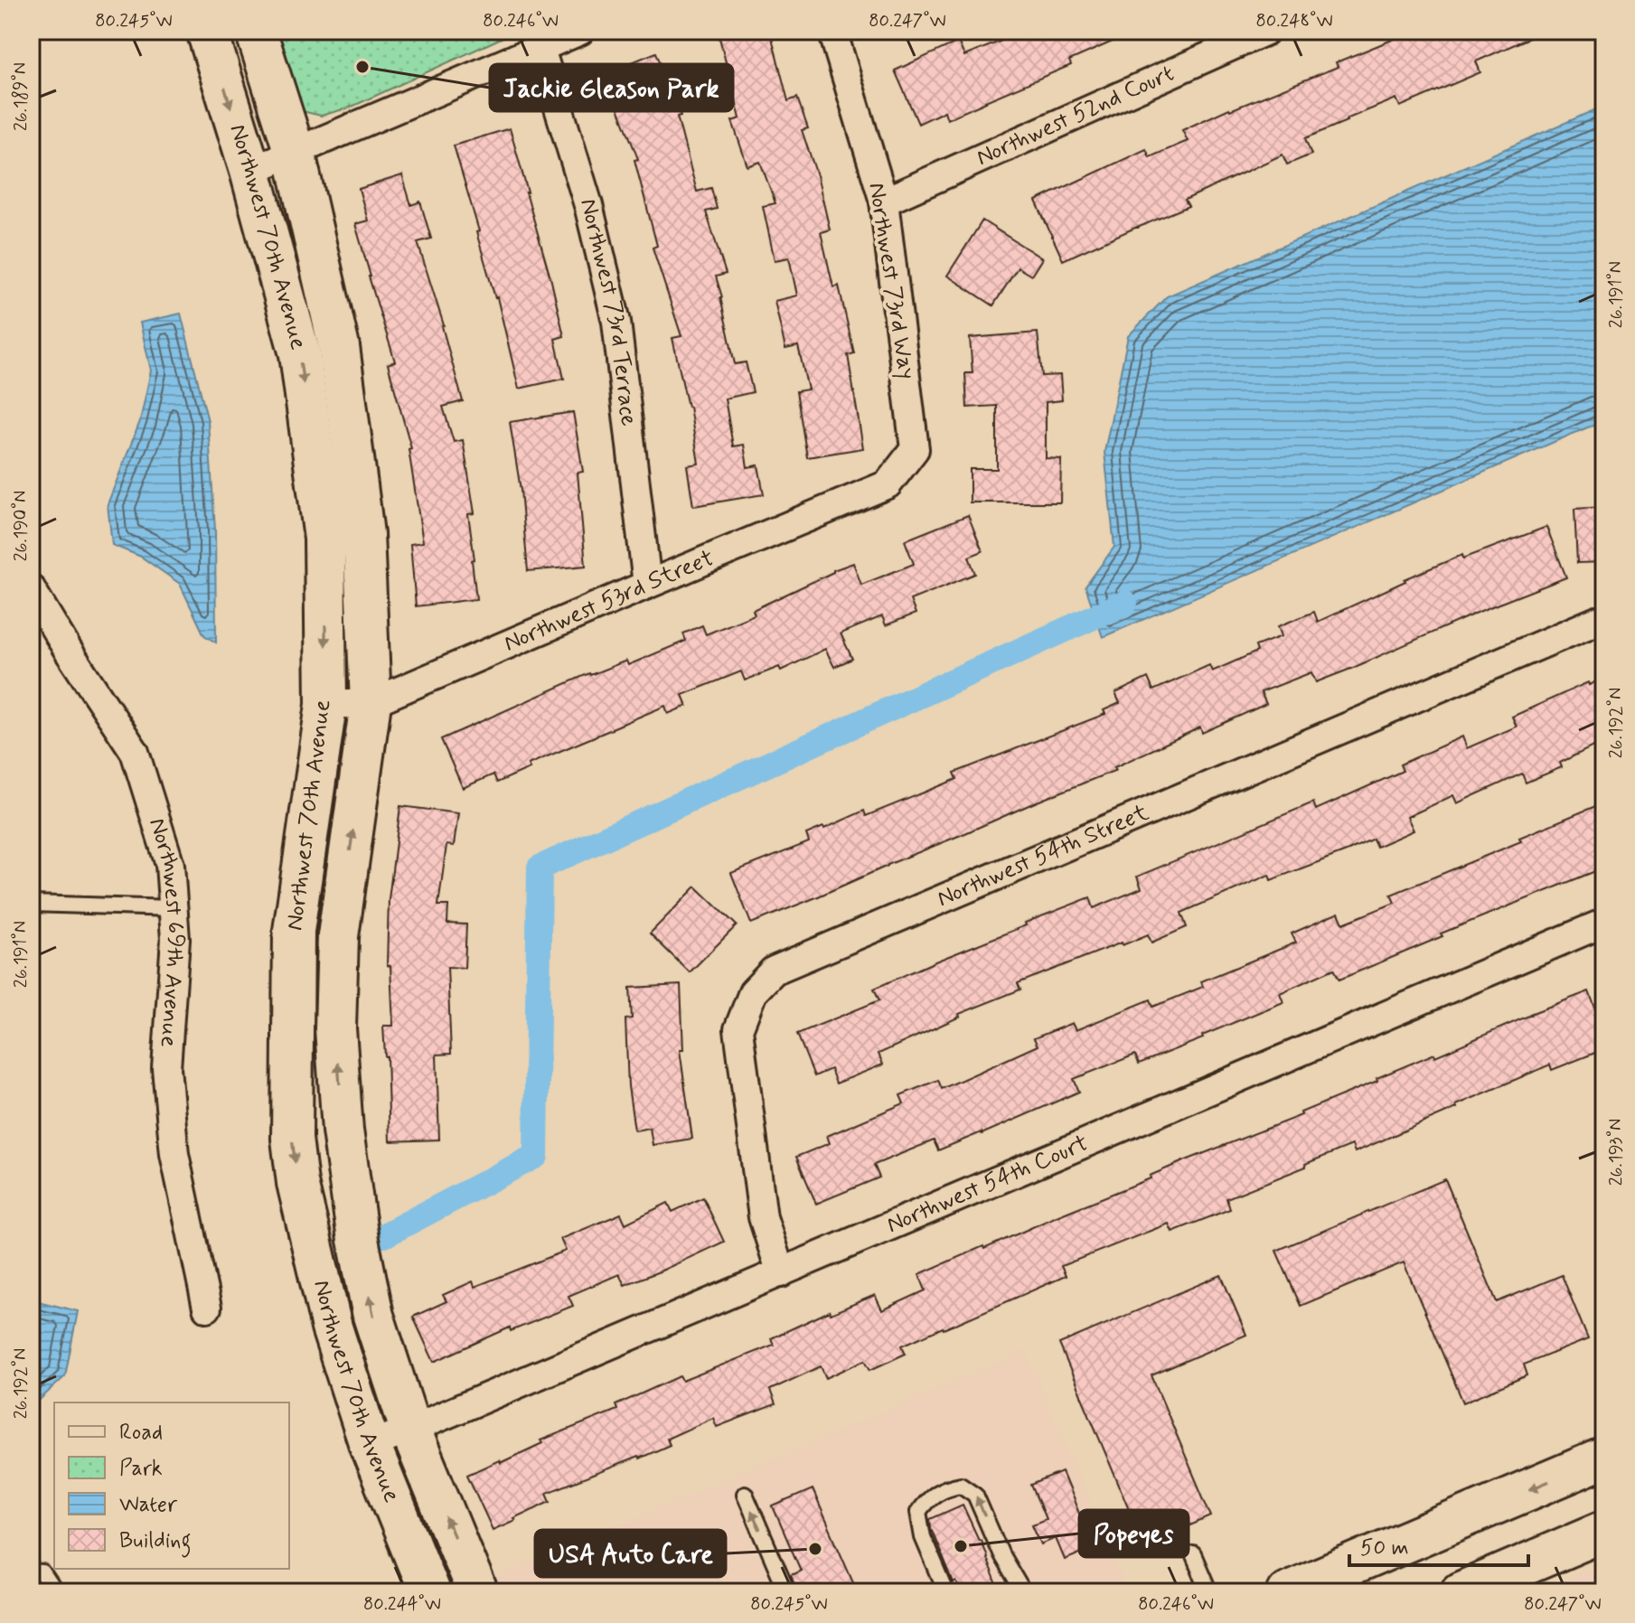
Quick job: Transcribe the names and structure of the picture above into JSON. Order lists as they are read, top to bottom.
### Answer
{
  "streets": {
    "main road": ["Northwest 70th Avenue"],
    "street": [
      "Northwest 52nd Court",
      "Northwest 73rd Way",
      "Northwest 73rd Terrace",
      "Northwest 53rd Street",
      "Northwest 54th Street",
      "Northwest 69th Avenue",
      "Northwest 54th Court"
    ]
  },
  "crossings": [
    ["Northwest 52nd Court", "Northwest 73rd Way"],
    ["Northwest 70th Avenue", "Northwest 53rd Street"],
    ["Northwest 70th Avenue", "Northwest 54th Court"],
    ["Northwest 73rd Way", "Northwest 53rd Street"],
    ["Northwest 73rd Terrace", "Northwest 53rd Street"],
    ["Northwest 54th Street", "Northwest 54th Court"]
  ],
  "places": ["Jackie Gleason Park", "Popeyes", "USA Auto Care"],
  "legend": [
    "Road",
    "Park",
    "Water",
    "Building"
  ],
  "scale_bar": "50 m",
  "coordinates": [
    "80.245°W",
    "80.246°W",
    "80.247°W",
    "80.248°W",
    "26.189°N",
    "26.191°N",
    "26.190°N",
    "26.192°N",
    "26.193°N",
    "80.244°W"
  ]
}
